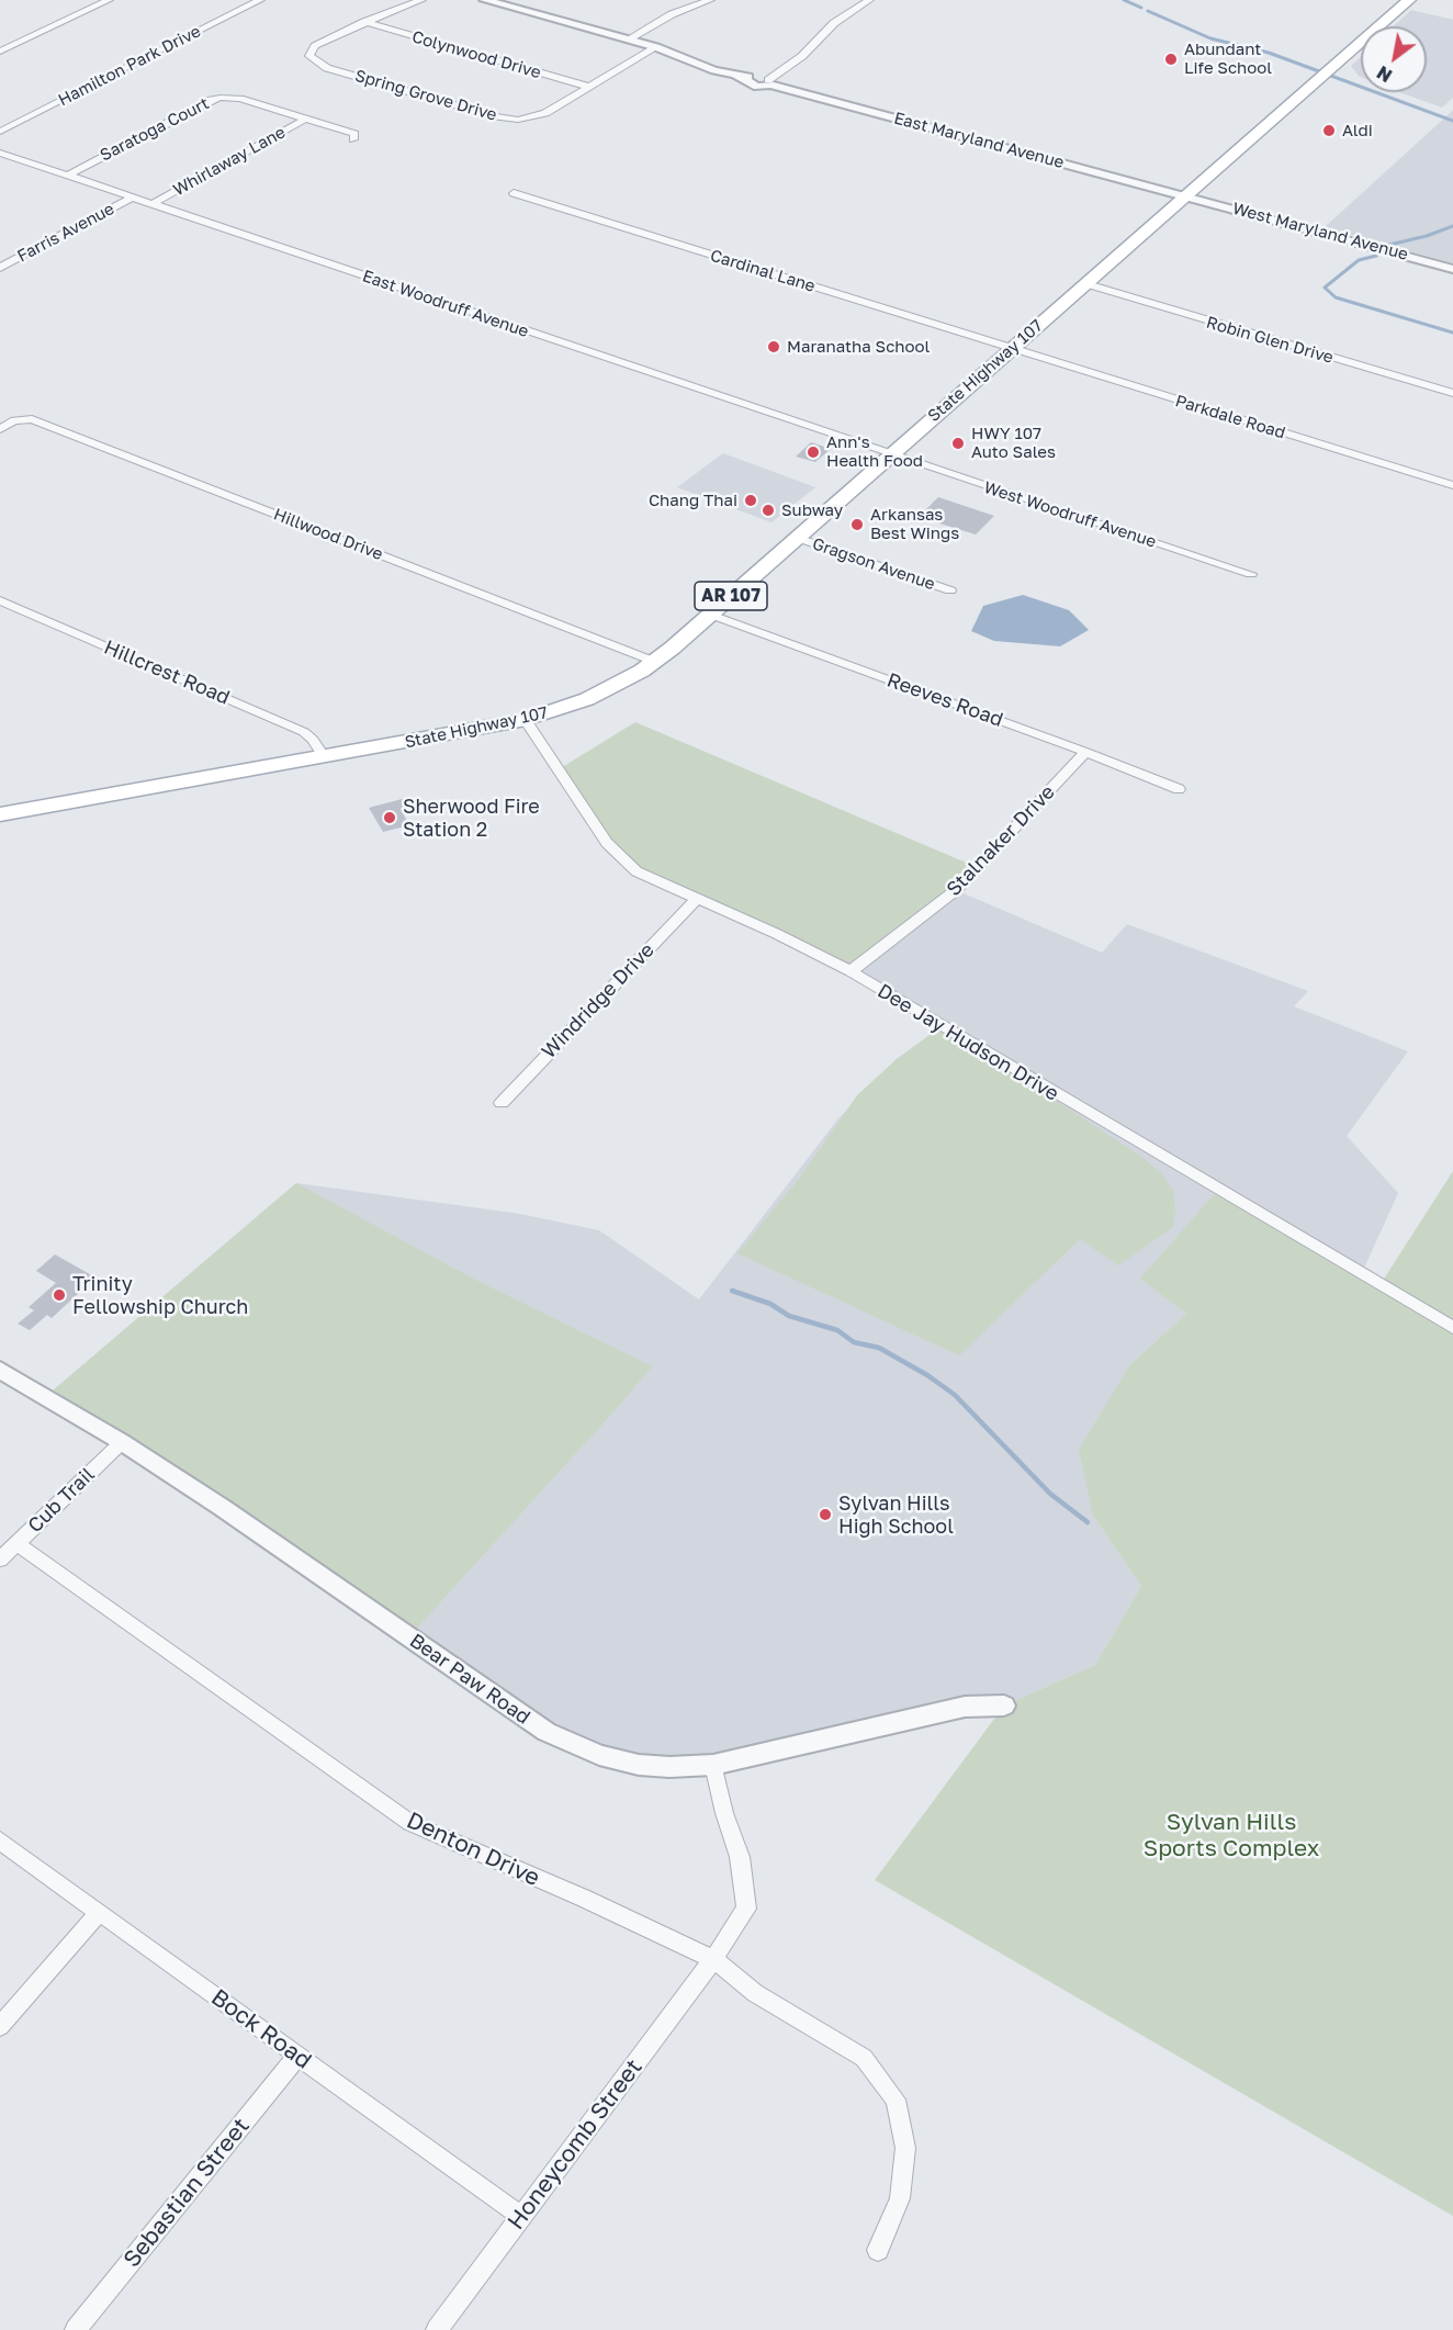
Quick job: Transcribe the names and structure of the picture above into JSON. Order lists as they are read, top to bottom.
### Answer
{
  "streets": {
    "main road": ["State Highway 107", "AR 107"],
    "street": [
      "Colynwood Drive",
      "Hamilton Park Drive",
      "Spring Grove Drive",
      "Saratoga Court",
      "East Maryland Avenue",
      "Whirlaway Lane",
      "West Maryland Avenue",
      "Farris Avenue",
      "Cardinal Lane",
      "East Woodruff Avenue",
      "Robin Glen Drive",
      "Parkdale Road",
      "West Woodruff Avenue",
      "Hillwood Drive",
      "Gragson Avenue",
      "Hillcrest Road",
      "Reeves Road",
      "Stalnaker Drive",
      "Windridge Drive",
      "Dee Jay Hudson Drive",
      "Cub Trail",
      "Bear Paw Road",
      "Denton Drive",
      "Bock Road",
      "Honeycomb Street",
      "Sebastian Street"
    ]
  },
  "crossings": [
    ["Colynwood Drive", "Spring Grove Drive"],
    ["Spring Grove Drive", "East Maryland Avenue"],
    ["Saratoga Court", "Whirlaway Lane"],
    ["Saratoga Court", "East Woodruff Avenue"],
    ["East Maryland Avenue", "West Maryland Avenue"],
    ["East Maryland Avenue", "State Highway 107"],
    ["Whirlaway Lane", "East Woodruff Avenue"],
    ["West Maryland Avenue", "State Highway 107"],
    ["Farris Avenue", "East Woodruff Avenue"],
    ["Cardinal Lane", "State Highway 107"],
    ["Cardinal Lane", "Parkdale Road"],
    ["East Woodruff Avenue", "State Highway 107"],
    ["East Woodruff Avenue", "West Woodruff Avenue"],
    ["Robin Glen Drive", "State Highway 107"],
    ["State Highway 107", "Parkdale Road"],
    ["State Highway 107", "West Woodruff Avenue"],
    ["State Highway 107", "Hillwood Drive"],
    ["State Highway 107", "Gragson Avenue"],
    ["State Highway 107", "Hillcrest Road"],
    ["State Highway 107", "Reeves Road"],
    ["State Highway 107", "Dee Jay Hudson Drive"],
    ["Reeves Road", "Stalnaker Drive"],
    ["Stalnaker Drive", "Dee Jay Hudson Drive"],
    ["Windridge Drive", "Dee Jay Hudson Drive"],
    ["Cub Trail", "Bear Paw Road"],
    ["Cub Trail", "Denton Drive"],
    ["Denton Drive", "Honeycomb Street"],
    ["Bock Road", "Honeycomb Street"],
    ["Bock Road", "Sebastian Street"]
  ],
  "parks": ["Sylvan Hills Sports Complex"],
  "places": [
    "Abundant Life School",
    "Aldi",
    "Maranatha School",
    "HWY 107 Auto Sales",
    "Ann's Health Food",
    "Chang Thai",
    "Subway",
    "Arkansas Best Wings",
    "Sherwood Fire Station 2",
    "Trinity Fellowship Church",
    "Sylvan Hills High School"
  ],
  "north": "bottom left"
}
